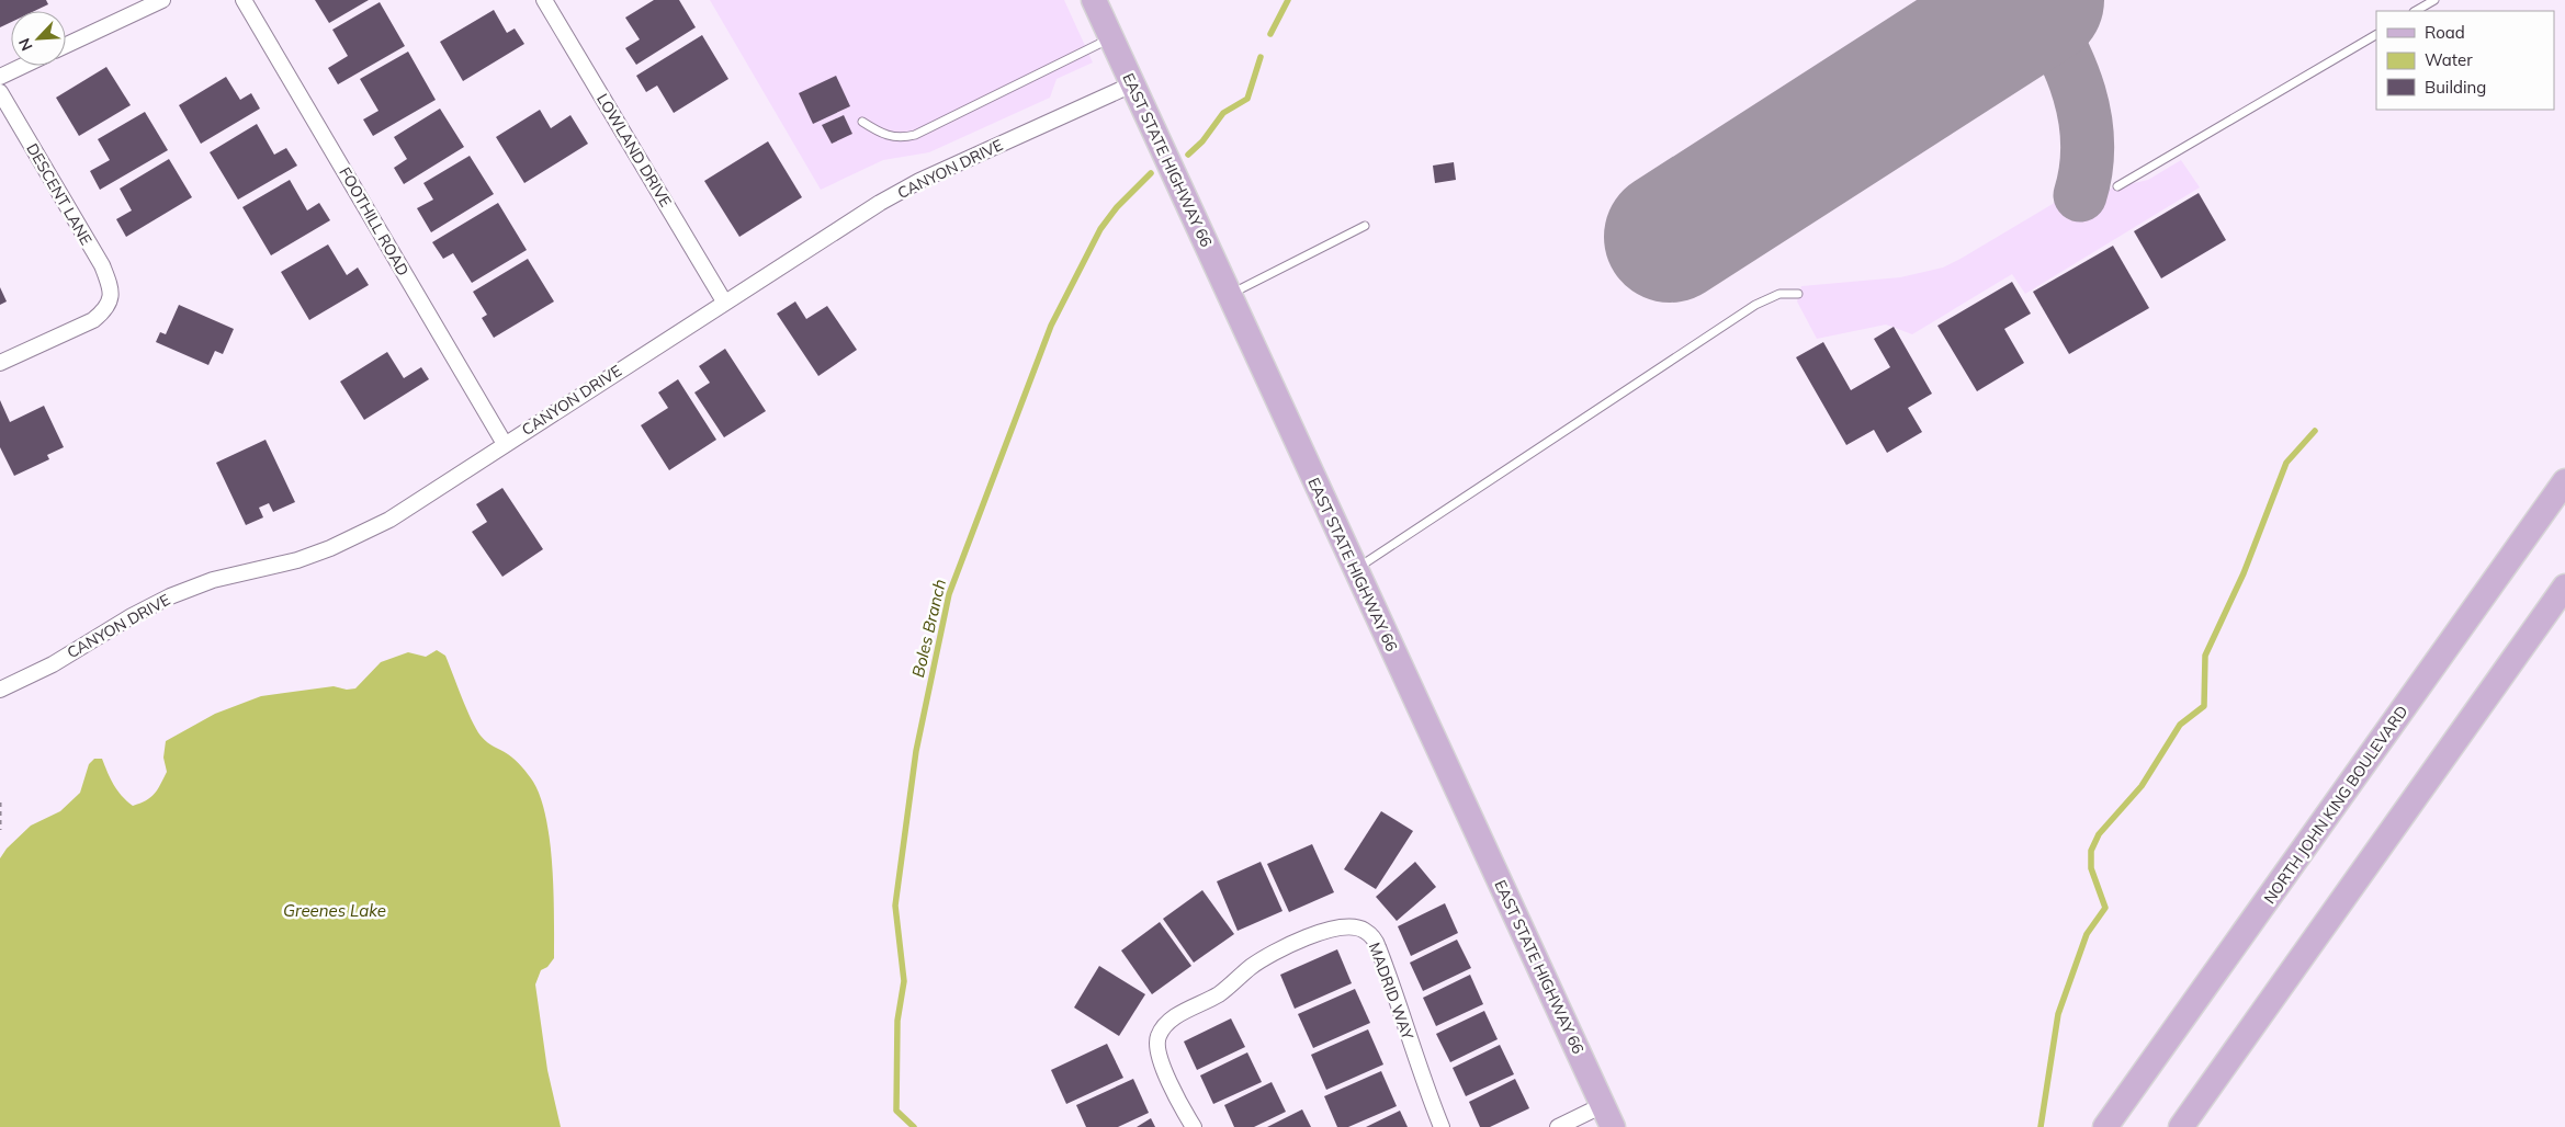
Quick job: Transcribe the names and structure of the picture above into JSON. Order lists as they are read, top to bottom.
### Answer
{
  "streets": {
    "main road": ["EAST STATE HIGHWAY 66", "NORTH JOHN KING BOULEVARD"],
    "street": [
      "LOWLAND DRIVE",
      "CANYON DRIVE",
      "DESCENT LANE",
      "FOOTHILL ROAD",
      "MADRID WAY"
    ]
  },
  "crossings": [
    ["LOWLAND DRIVE", "CANYON DRIVE"],
    ["EAST STATE HIGHWAY 66", "CANYON DRIVE"],
    ["CANYON DRIVE", "FOOTHILL ROAD"]
  ],
  "water": ["Boles Branch", "Greenes Lake"],
  "legend": ["Road", "Water", "Building"],
  "north": "bottom left"
}
